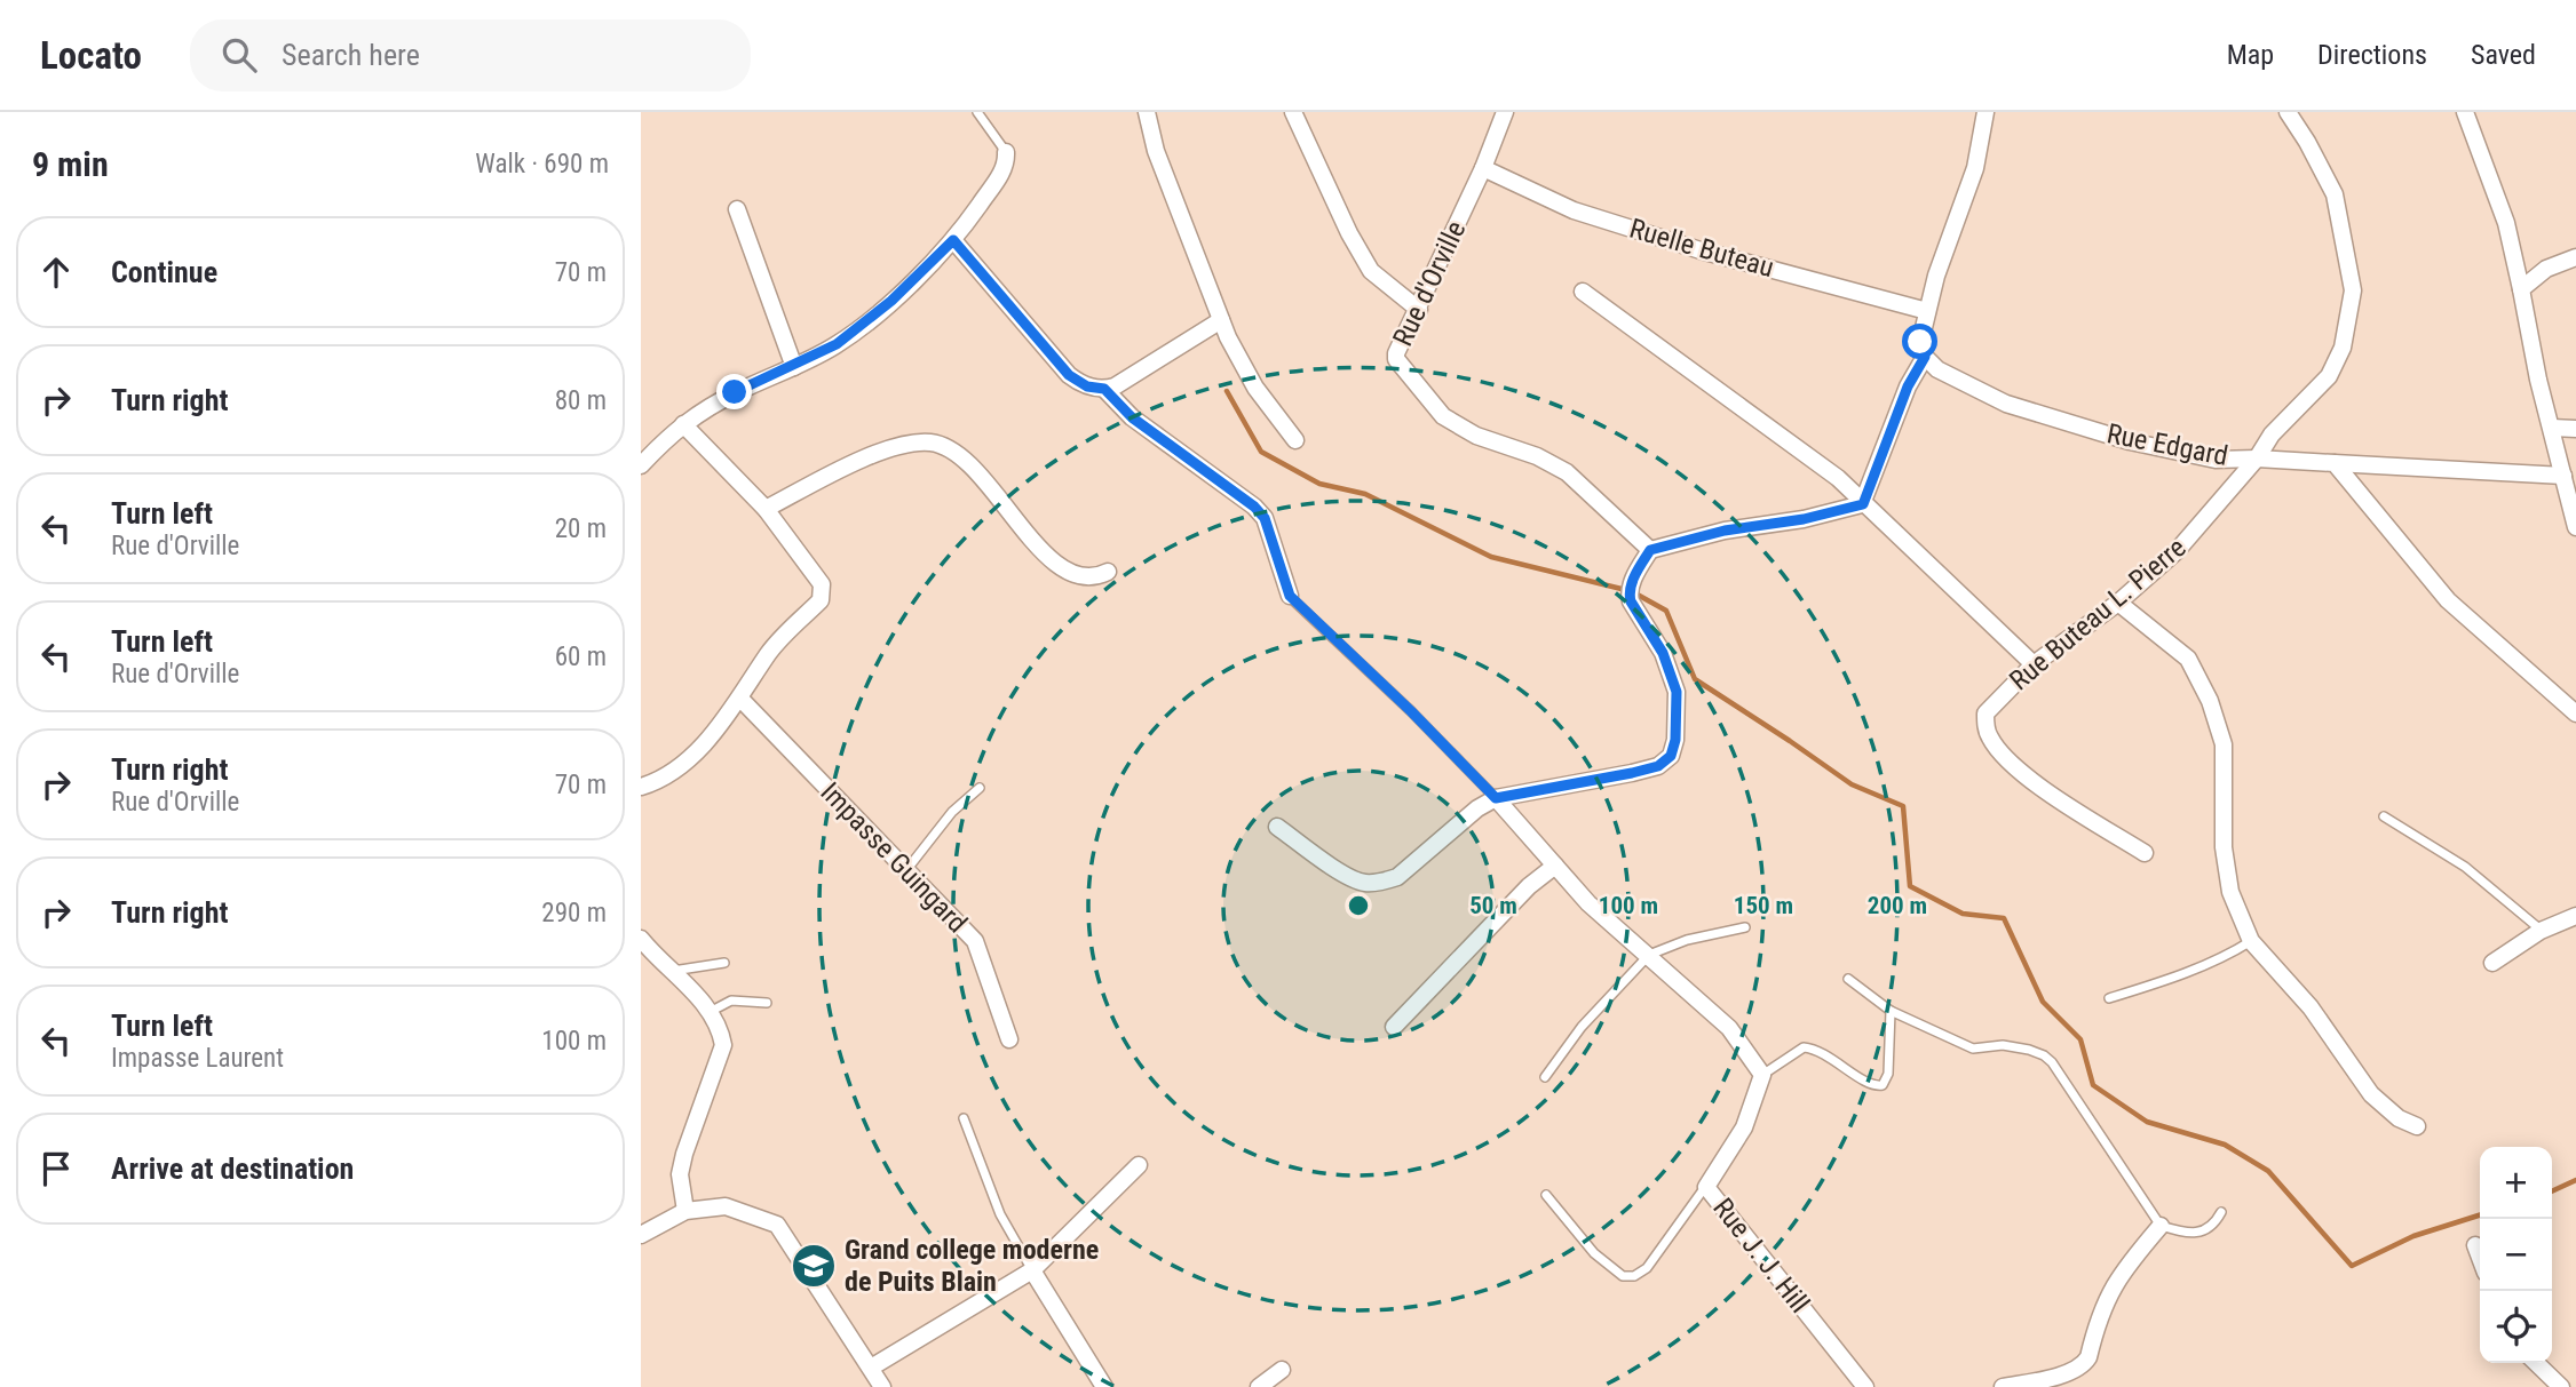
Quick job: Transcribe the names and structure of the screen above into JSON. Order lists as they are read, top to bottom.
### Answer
{
  "streets": {
    "street": [
      "Ruelle Buteau",
      "Rue d'Orville",
      "Rue Edgard",
      "Rue Buteau L. Pierre",
      "Impasse Guingard",
      "Rue J. J. Hill"
    ]
  },
  "crossings": [
    ["Ruelle Buteau", "Rue d'Orville"],
    ["Rue Edgard", "Rue Buteau L. Pierre"]
  ],
  "places": {
    "school or university": ["Grand college moderne de Puits Blain"]
  },
  "page": {
    "header": "Locato",
    "search": "Search here",
    "nav": ["Map", "Directions", "Saved"],
    "heading": ["9 min", "Walk · 690 m"],
    "list": [
      ["Continue", "70 m"],
      ["Turn right", "80 m"],
      ["Turn left", "Rue d'Orville", "20 m"],
      ["Turn left", "Rue d'Orville", "60 m"],
      ["Turn right", "Rue d'Orville", "70 m"],
      ["Turn right", "290 m"],
      ["Turn left", "Impasse Laurent", "100 m"],
      "Arrive at destination"
    ],
    "map_buttons": ["+", "−"]
  },
  "rings": [
    "50 m",
    "100 m",
    "150 m",
    "200 m"
  ]
}
